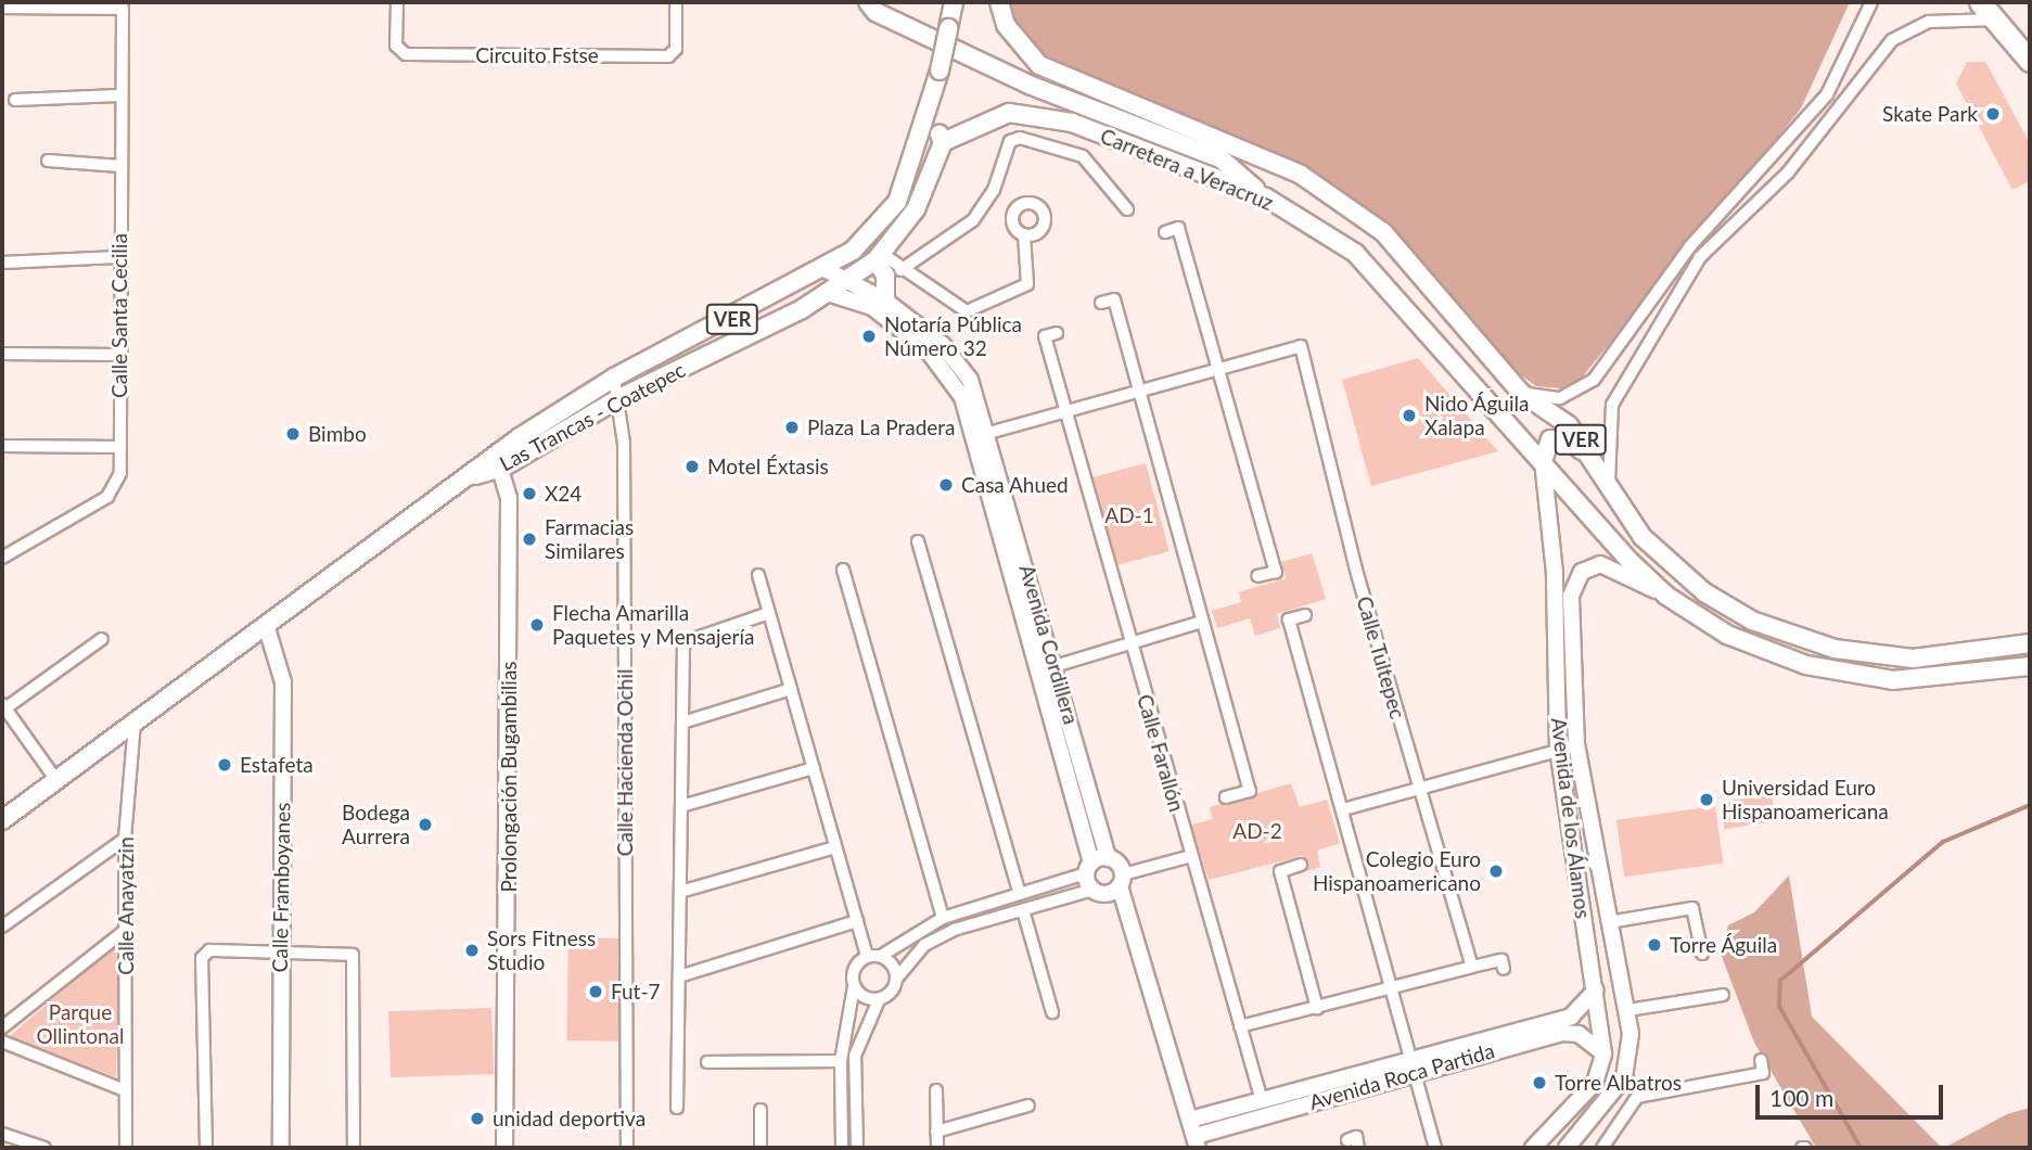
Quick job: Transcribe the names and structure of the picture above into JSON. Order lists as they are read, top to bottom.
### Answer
{
  "streets": {
    "main road": ["Carretera a Veracruz", "VER", "Las Trancas - Coatepec"],
    "street": [
      "Circuito Fstse",
      "Calle Santa Cecilia",
      "Avenida Cordillera",
      "Calle Tultepec",
      "Calle Farallón",
      "Calle Hacienda Ochil",
      "Prolongación Bugambilias",
      "Avenida de los Álamos",
      "Calle Framboyanes",
      "Calle Anayatzin",
      "Avenida Roca Partida"
    ]
  },
  "crossings": [
    ["Carretera a Veracruz", "Las Trancas - Coatepec"],
    ["Carretera a Veracruz", "Avenida de los Álamos"],
    ["Las Trancas - Coatepec", "Avenida Cordillera"],
    ["Las Trancas - Coatepec", "Calle Hacienda Ochil"],
    ["Las Trancas - Coatepec", "Prolongación Bugambilias"],
    ["Las Trancas - Coatepec", "Calle Framboyanes"],
    ["Las Trancas - Coatepec", "Calle Anayatzin"],
    ["Calle Farallón", "Avenida Roca Partida"],
    ["Avenida de los Álamos", "Avenida Roca Partida"]
  ],
  "parks": ["AD-1", "AD-2", "Parque Ollintonal"],
  "places": [
    "Skate Park",
    "Notaría Pública Número 32",
    "Nido Águila Xalapa",
    "Plaza La Pradera",
    "Bimbo",
    "Motel Éxtasis",
    "Casa Ahued",
    "X24",
    "Farmacias Similares",
    "Flecha Amarilla Paquetes y Mensajería",
    "Estafeta",
    "Universidad Euro Hispanoamericana",
    "Bodega Aurrera",
    "Colegio Euro Hispanoamericano",
    "Torre Águila",
    "Sors Fitness Studio",
    "Fut-7",
    "Torre Albatros",
    "unidad deportiva"
  ],
  "scale_bar": "100 m"
}
